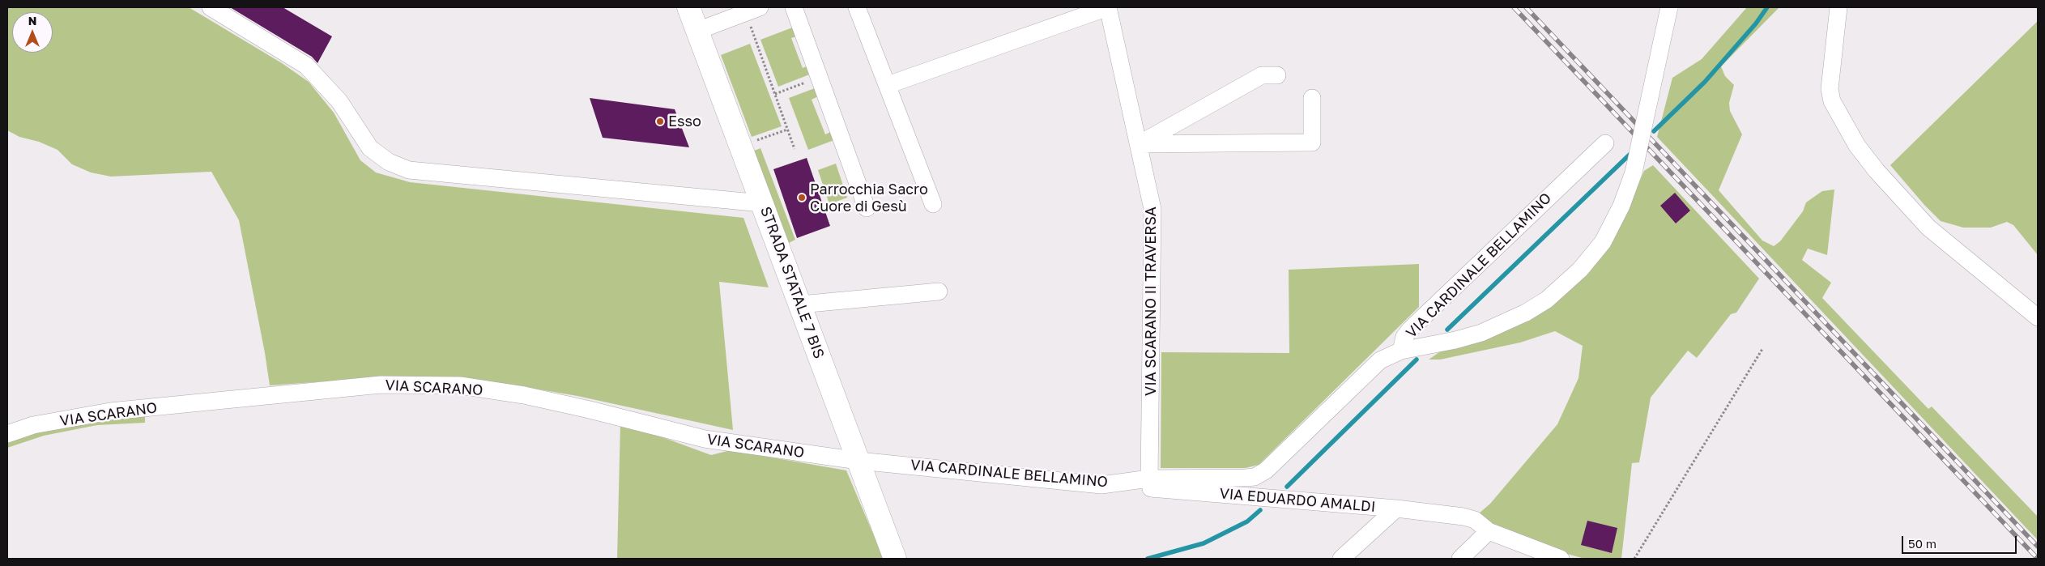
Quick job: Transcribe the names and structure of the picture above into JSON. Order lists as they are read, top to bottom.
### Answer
{
  "streets": {
    "main road": ["STRADA STATALE 7 BIS"],
    "street": [
      "VIA CARDINALE BELLAMINO",
      "VIA SCARANO II TRAVERSA",
      "VIA SCARANO",
      "VIA EDUARDO AMALDI"
    ]
  },
  "crossings": [
    ["VIA CARDINALE BELLAMINO", "STRADA STATALE 7 BIS"],
    ["VIA CARDINALE BELLAMINO", "VIA SCARANO II TRAVERSA"],
    ["VIA CARDINALE BELLAMINO", "VIA SCARANO"],
    ["VIA CARDINALE BELLAMINO", "VIA EDUARDO AMALDI"],
    ["STRADA STATALE 7 BIS", "VIA SCARANO"]
  ],
  "places": ["Esso", "Parrocchia Sacro Cuore di Gesù"],
  "scale_bar": "50 m",
  "north": "top"
}
